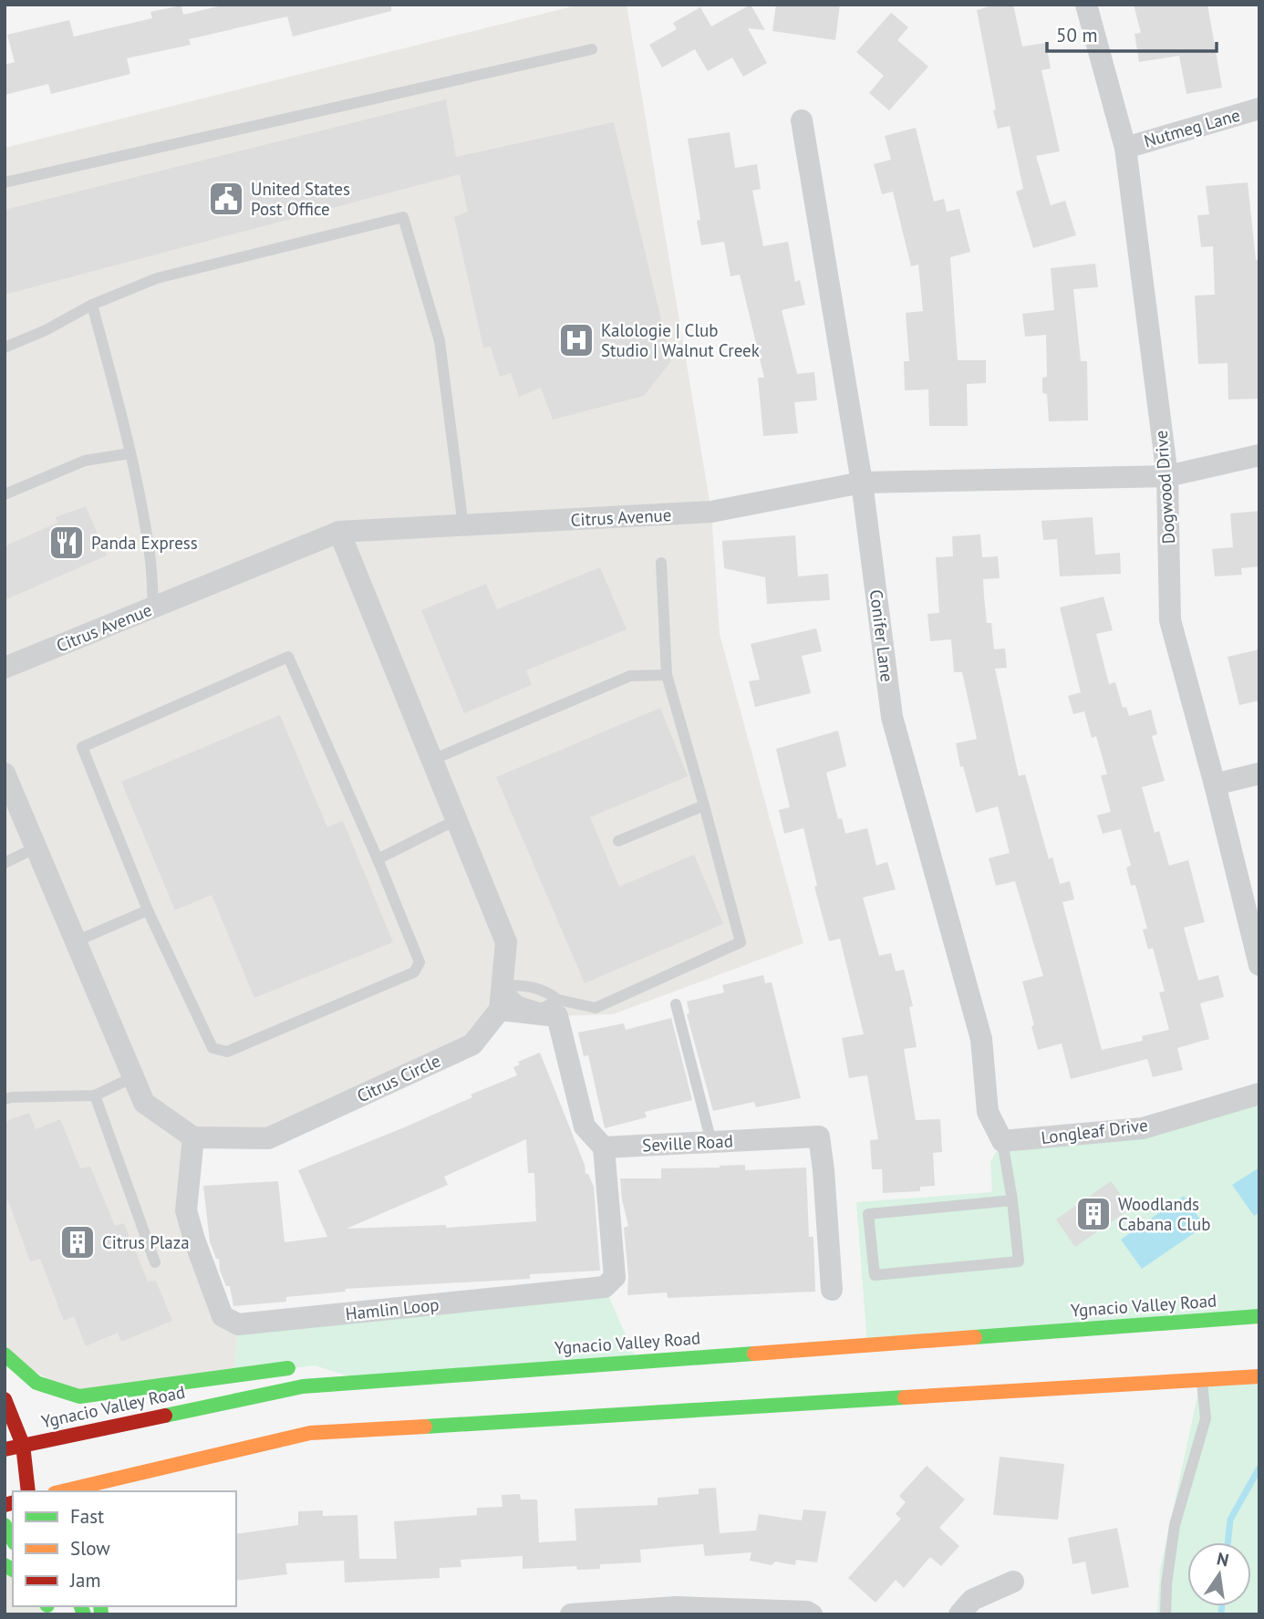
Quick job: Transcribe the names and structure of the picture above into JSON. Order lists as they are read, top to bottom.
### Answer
{
  "streets": {
    "main road": ["Ygnacio Valley Road"],
    "street": [
      "Nutmeg Lane",
      "Dogwood Drive",
      "Citrus Avenue",
      "Conifer Lane",
      "Citrus Circle",
      "Longleaf Drive",
      "Seville Road",
      "Hamlin Loop"
    ]
  },
  "crossings": [
    ["Nutmeg Lane", "Dogwood Drive"],
    ["Dogwood Drive", "Citrus Avenue"],
    ["Citrus Avenue", "Conifer Lane"],
    ["Conifer Lane", "Longleaf Drive"],
    ["Citrus Circle", "Hamlin Loop"],
    ["Seville Road", "Hamlin Loop"]
  ],
  "places": {
    "public building": ["United States Post Office"],
    "hospital": ["Kalologie | Club Studio | Walnut Creek"],
    "restaurant": ["Panda Express"],
    "building": ["Woodlands Cabana Club", "Citrus Plaza"]
  },
  "legend": ["Fast", "Slow", "Jam"],
  "scale_bar": "50 m",
  "north": "top"
}
